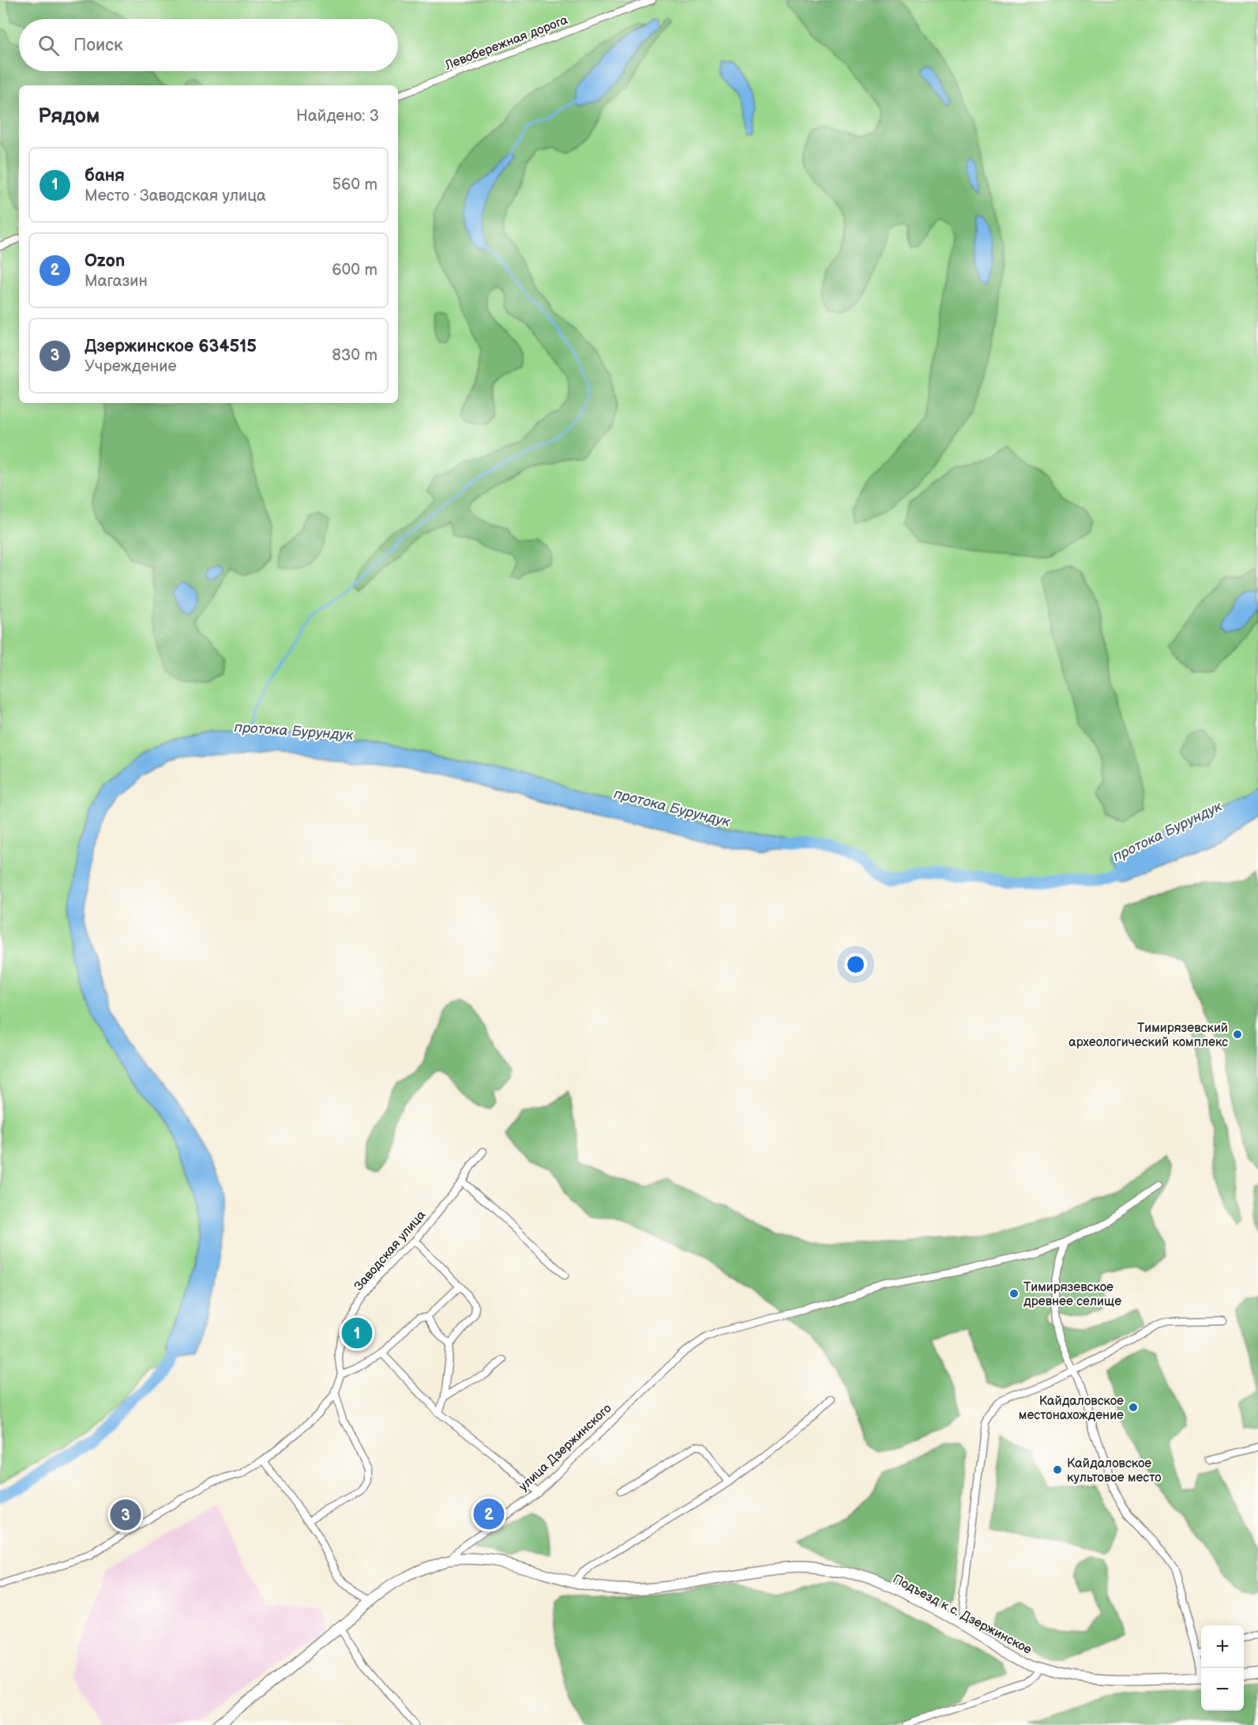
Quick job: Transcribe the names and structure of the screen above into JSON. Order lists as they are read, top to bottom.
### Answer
{
  "streets": {
    "street": [
      "Левобережная дорога",
      "Заводская улица",
      "улица Дзержинского",
      "Подъезд к с. Дзержинское"
    ]
  },
  "crossings": [
    ["улица Дзержинского", "Подъезд к с. Дзержинское"]
  ],
  "water": ["протока Бурундук"],
  "places": [
    "Тимирязевский археологический комплекс",
    "Тимирязевское древнее селище",
    "Кайдаловское местонахождение",
    "Кайдаловское культовое место"
  ],
  "page": {
    "search": "Поиск",
    "heading": ["Рядом", "Найдено: 3"],
    "list": [
      {
        "mark": "1",
        "name": "баня",
        "note": "Место · Заводская улица",
        "value": "560 m"
      },
      {
        "mark": "2",
        "name": "Ozon",
        "note": "Магазин",
        "value": "600 m"
      },
      {
        "mark": "3",
        "name": "Дзержинское 634515",
        "note": "Учреждение",
        "value": "830 m"
      }
    ],
    "pins": ["1", "2", "3"],
    "map_buttons": ["+", "−"]
  }
}
